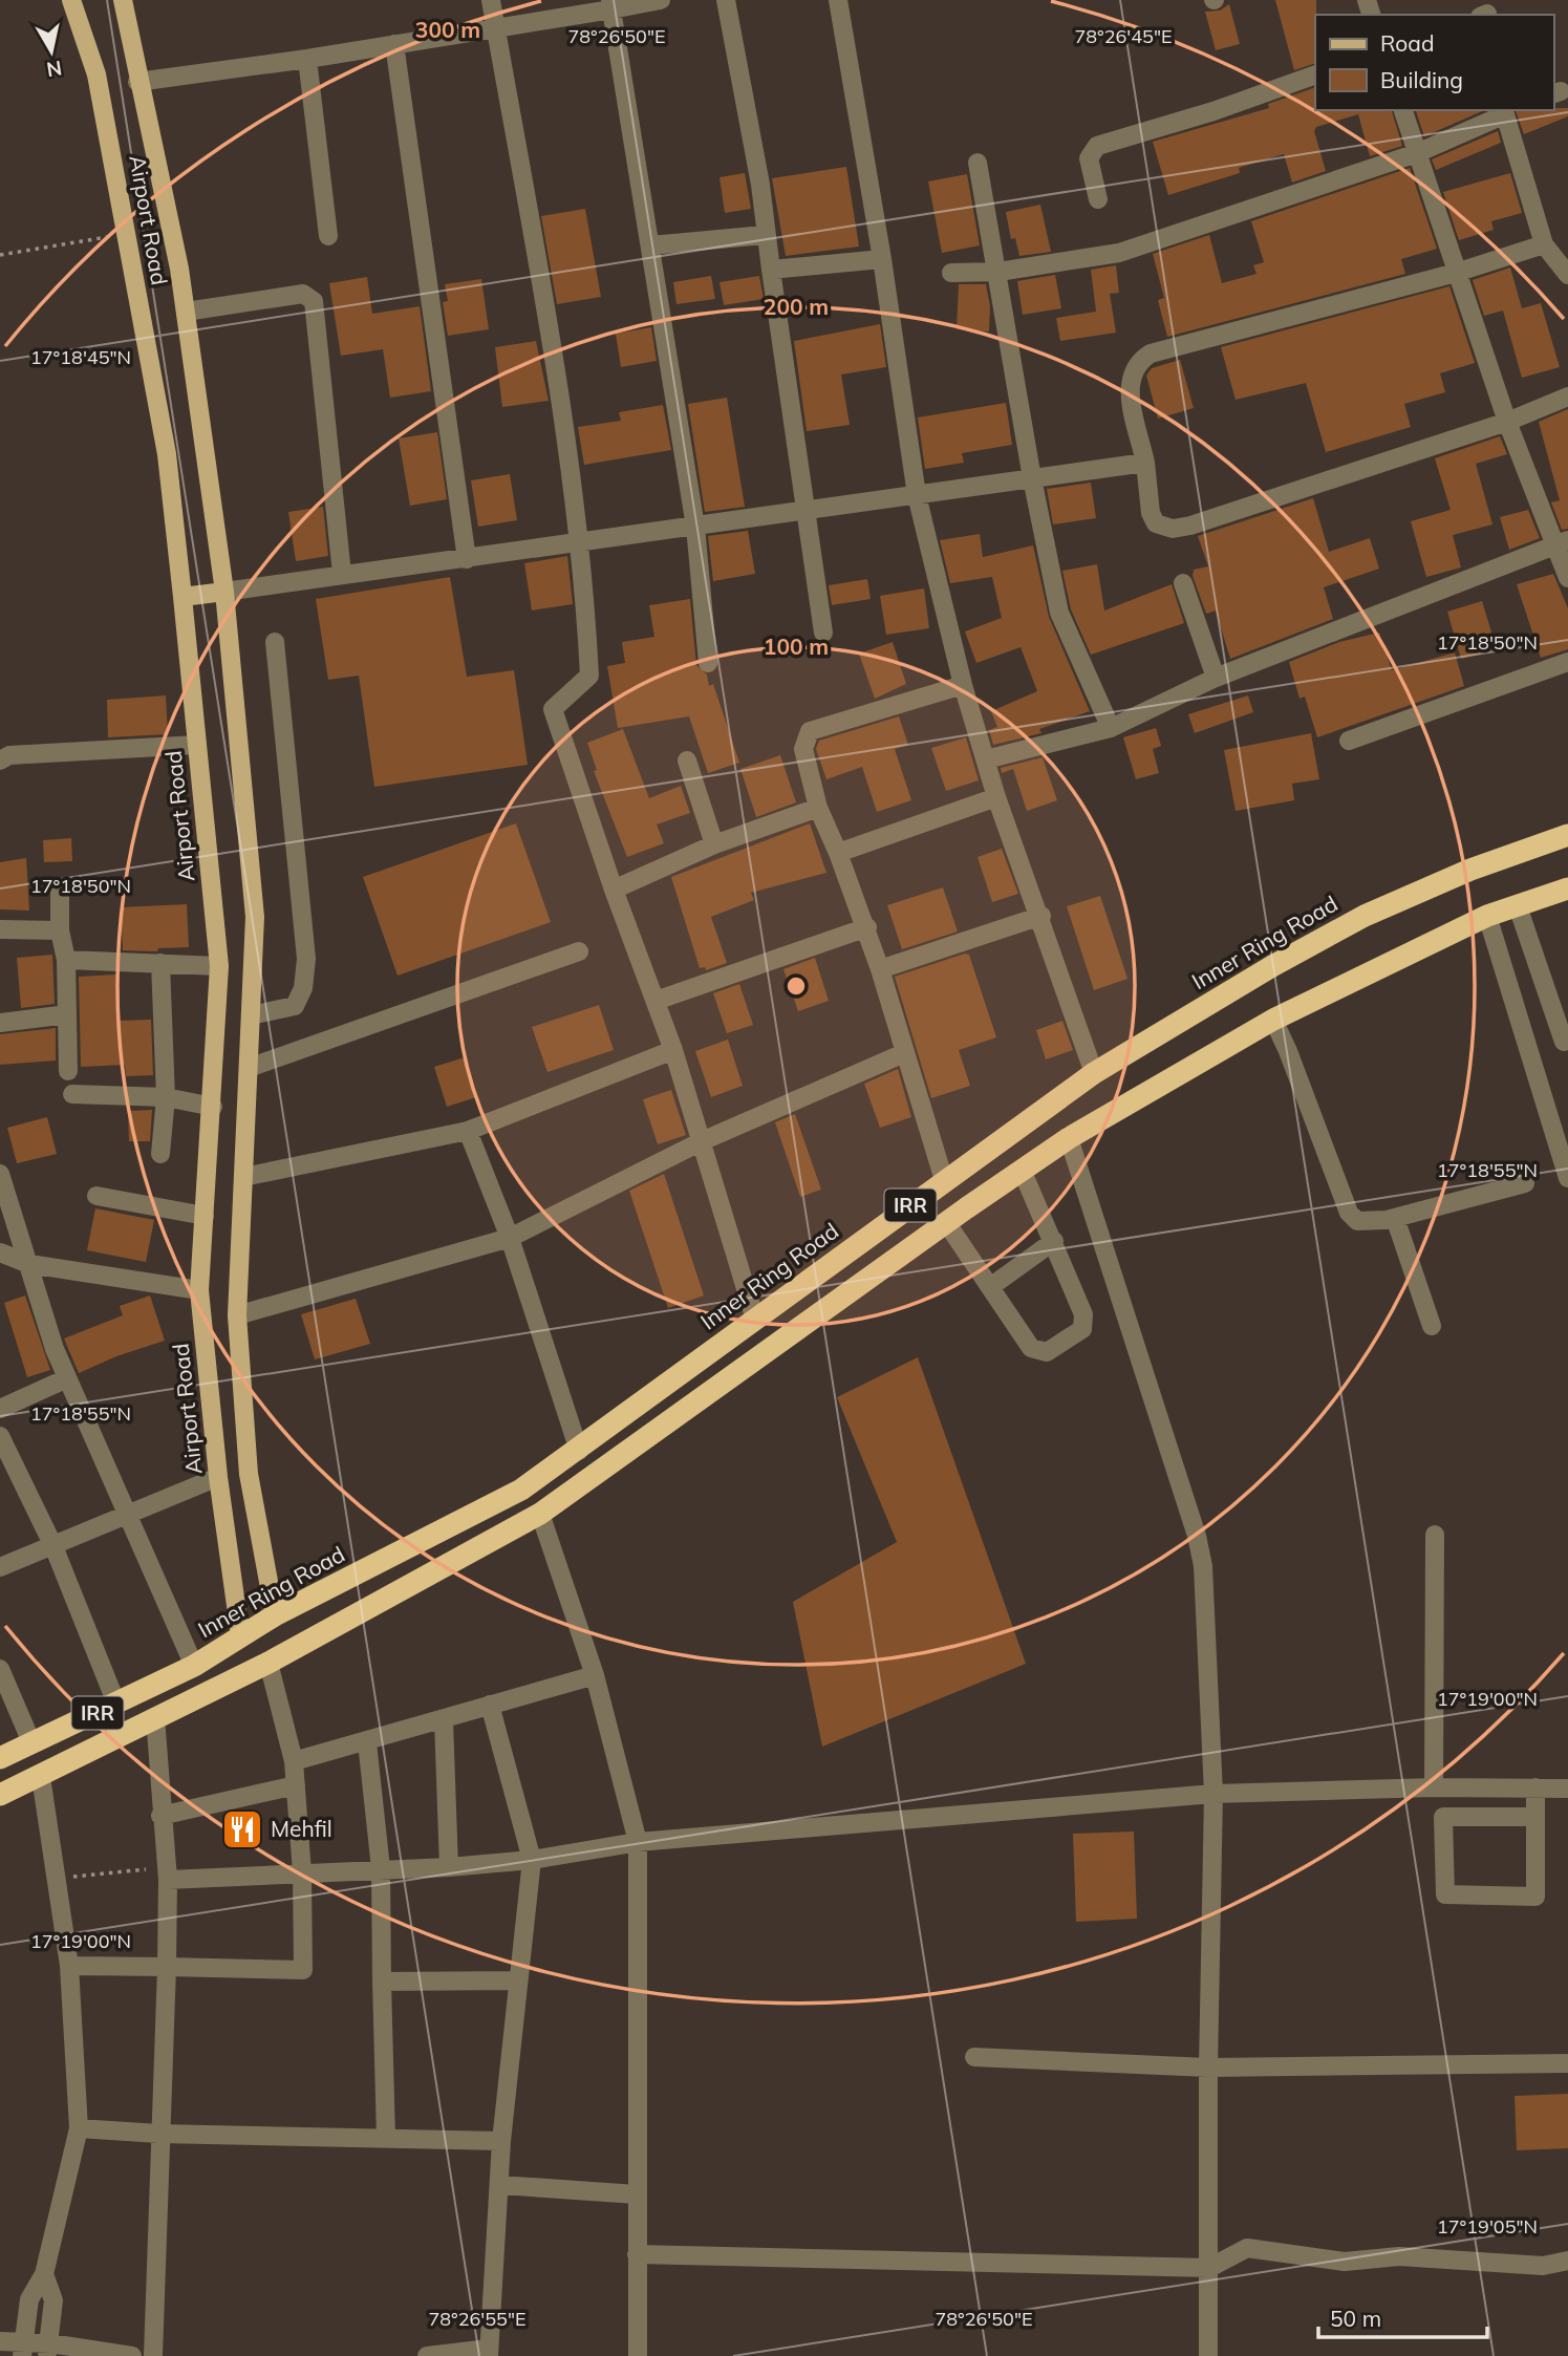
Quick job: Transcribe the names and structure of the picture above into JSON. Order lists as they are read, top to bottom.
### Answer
{
  "streets": {
    "highway": ["Inner Ring Road", "IRR"],
    "main road": ["Airport Road"]
  },
  "crossings": [
    ["Airport Road", "Inner Ring Road"]
  ],
  "places": {
    "restaurant": ["Mehfil"]
  },
  "legend": ["Road", "Building"],
  "scale_bar": "50 m",
  "north": "bottom",
  "coordinates": [
    "78°26'50\"E",
    "78°26'45\"E",
    "17°18'45\"N",
    "17°18'50\"N",
    "17°18'55\"N",
    "17°19'00\"N",
    "17°19'05\"N",
    "78°26'55\"E"
  ],
  "rings": ["300 m", "200 m", "100 m"]
}
